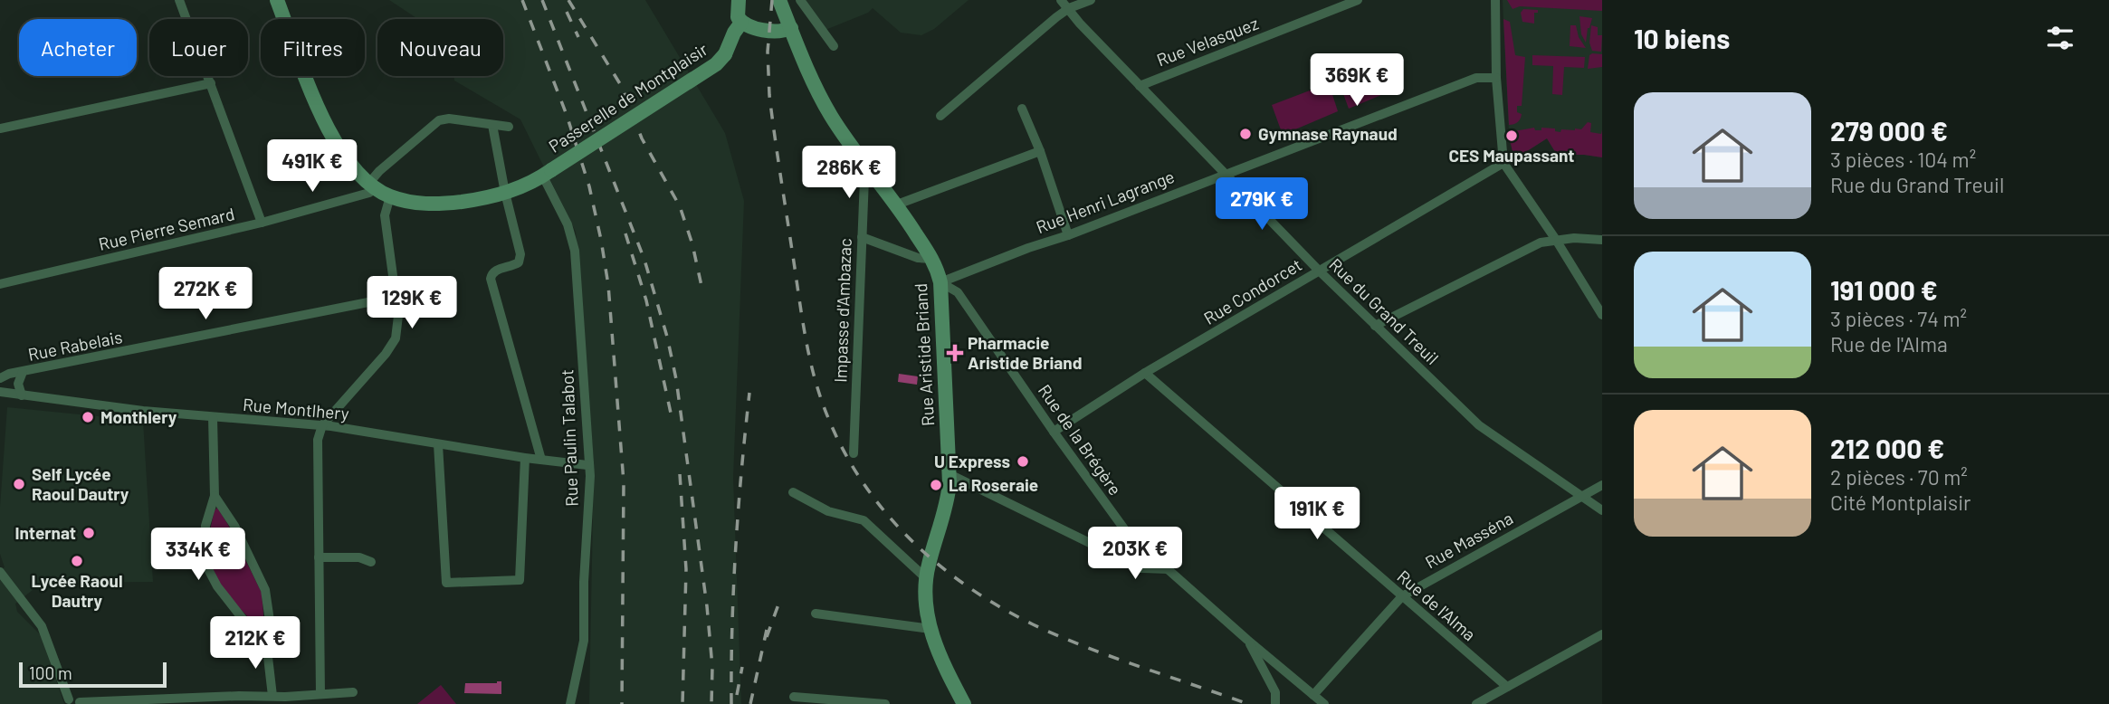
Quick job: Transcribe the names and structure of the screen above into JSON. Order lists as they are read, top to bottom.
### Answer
{
  "streets": {
    "street": [
      "Rue Velasquez",
      "Passerelle de Montplaisir",
      "Rue Henri Lagrange",
      "Rue Pierre Semard",
      "Rue Condorcet",
      "Impasse d'Ambazac",
      "Rue du Grand Treuil",
      "Rue Rabelais",
      "Rue Aristide Briand",
      "Rue Montlhery",
      "Rue Paulin Talabot",
      "Rue de la Brégère",
      "Rue Masséna",
      "Rue de l'Alma"
    ]
  },
  "crossings": [
    ["Rue Velasquez", "Rue du Grand Treuil"],
    ["Passerelle de Montplaisir", "Rue Pierre Semard"],
    ["Passerelle de Montplaisir", "Rue Paulin Talabot"],
    ["Rue Henri Lagrange", "Rue du Grand Treuil"],
    ["Rue Henri Lagrange", "Rue Aristide Briand"],
    ["Rue Henri Lagrange", "Rue de la Brégère"],
    ["Rue Condorcet", "Rue du Grand Treuil"],
    ["Rue Condorcet", "Rue de la Brégère"],
    ["Rue Condorcet", "Rue de l'Alma"],
    ["Impasse d'Ambazac", "Rue Aristide Briand"],
    ["Rue du Grand Treuil", "Rue Masséna"],
    ["Rue Rabelais", "Rue Montlhery"],
    ["Rue Aristide Briand", "Rue de la Brégère"],
    ["Rue Montlhery", "Rue Paulin Talabot"],
    ["Rue de la Brégère", "Rue Masséna"],
    ["Rue Masséna", "Rue de l'Alma"]
  ],
  "places": {
    "other": [
      "Gymnase Raynaud",
      "CES Maupassant",
      "Monthlery",
      "U Express",
      "Self Lycée Raoul Dautry",
      "La Roseraie",
      "Internat",
      "Lycée Raoul Dautry"
    ],
    "health": ["Pharmacie Aristide Briand"]
  },
  "scale_bar": "100 m",
  "page": {
    "heading": "10 biens",
    "chip": [
      "Acheter",
      "Louer",
      "Filtres",
      "Nouveau"
    ],
    "price": [
      "369K €",
      "491K €",
      "286K €",
      "279K €",
      "272K €",
      "129K €",
      "191K €",
      "203K €",
      "334K €",
      "212K €"
    ],
    "list": [
      {
        "name": "279 000 €",
        "note": "3 pièces · 104 m² · Rue du Grand Treuil"
      },
      {
        "name": "191 000 €",
        "note": "3 pièces · 74 m² · Rue de l'Alma"
      },
      {
        "name": "212 000 €",
        "note": "2 pièces · 70 m² · Cité Montplaisir"
      }
    ],
    "scale": "100 m"
  }
}
